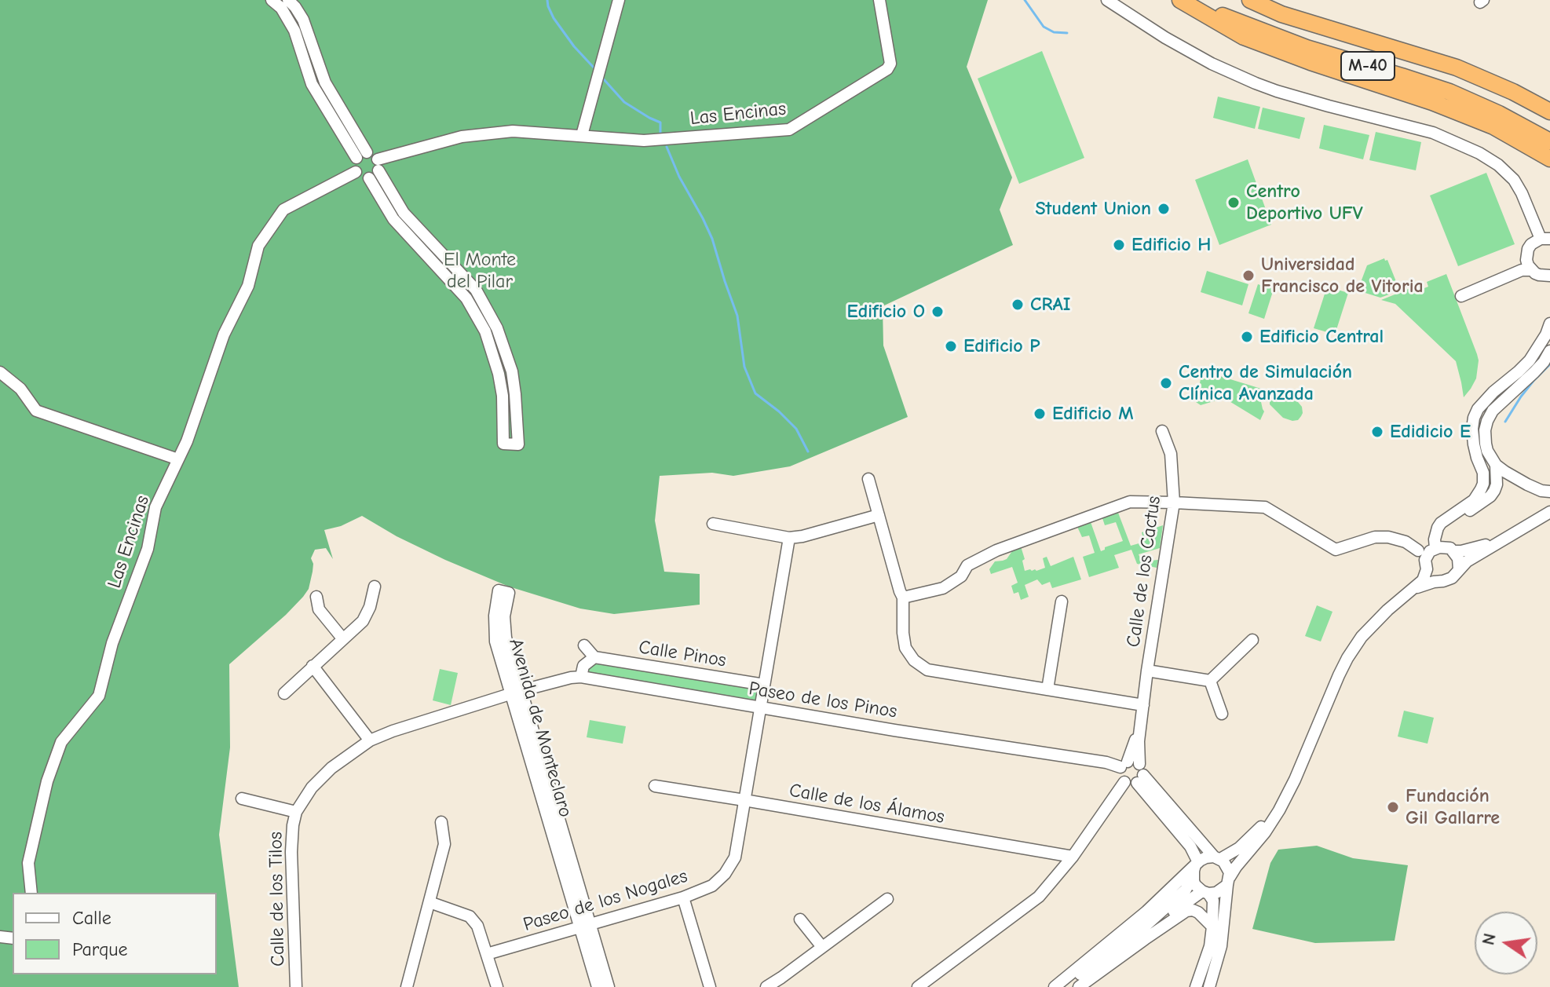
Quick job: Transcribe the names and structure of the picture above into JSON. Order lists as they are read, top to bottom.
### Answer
{
  "streets": {
    "highway": ["M-40"],
    "street": [
      "Las Encinas",
      "Calle de los Cactus",
      "Calle Pinos",
      "Paseo de los Pinos",
      "Avenida de Monteclaro",
      "Calle de los Álamos",
      "Calle de los Tilos",
      "Paseo de los Nogales"
    ]
  },
  "crossings": [
    ["Calle de los Cactus", "Paseo de los Pinos"],
    ["Calle Pinos", "Paseo de los Nogales"],
    ["Paseo de los Pinos", "Avenida de Monteclaro"],
    ["Paseo de los Pinos", "Calle de los Tilos"],
    ["Paseo de los Pinos", "Paseo de los Nogales"],
    ["Avenida de Monteclaro", "Calle de los Tilos"],
    ["Avenida de Monteclaro", "Paseo de los Nogales"],
    ["Calle de los Álamos", "Paseo de los Nogales"]
  ],
  "parks": ["El Monte del Pilar"],
  "places": [
    "Centro Deportivo UFV",
    "Student Union",
    "Edificio H",
    "Universidad Francisco de Vitoria",
    "CRAI",
    "Edificio O",
    "Edificio Central",
    "Edificio P",
    "Centro de Simulación Clínica Avanzada",
    "Edificio M",
    "Edidicio E",
    "Fundación Gil Gallarre"
  ],
  "legend": ["Calle", "Parque"],
  "north": "left"
}
